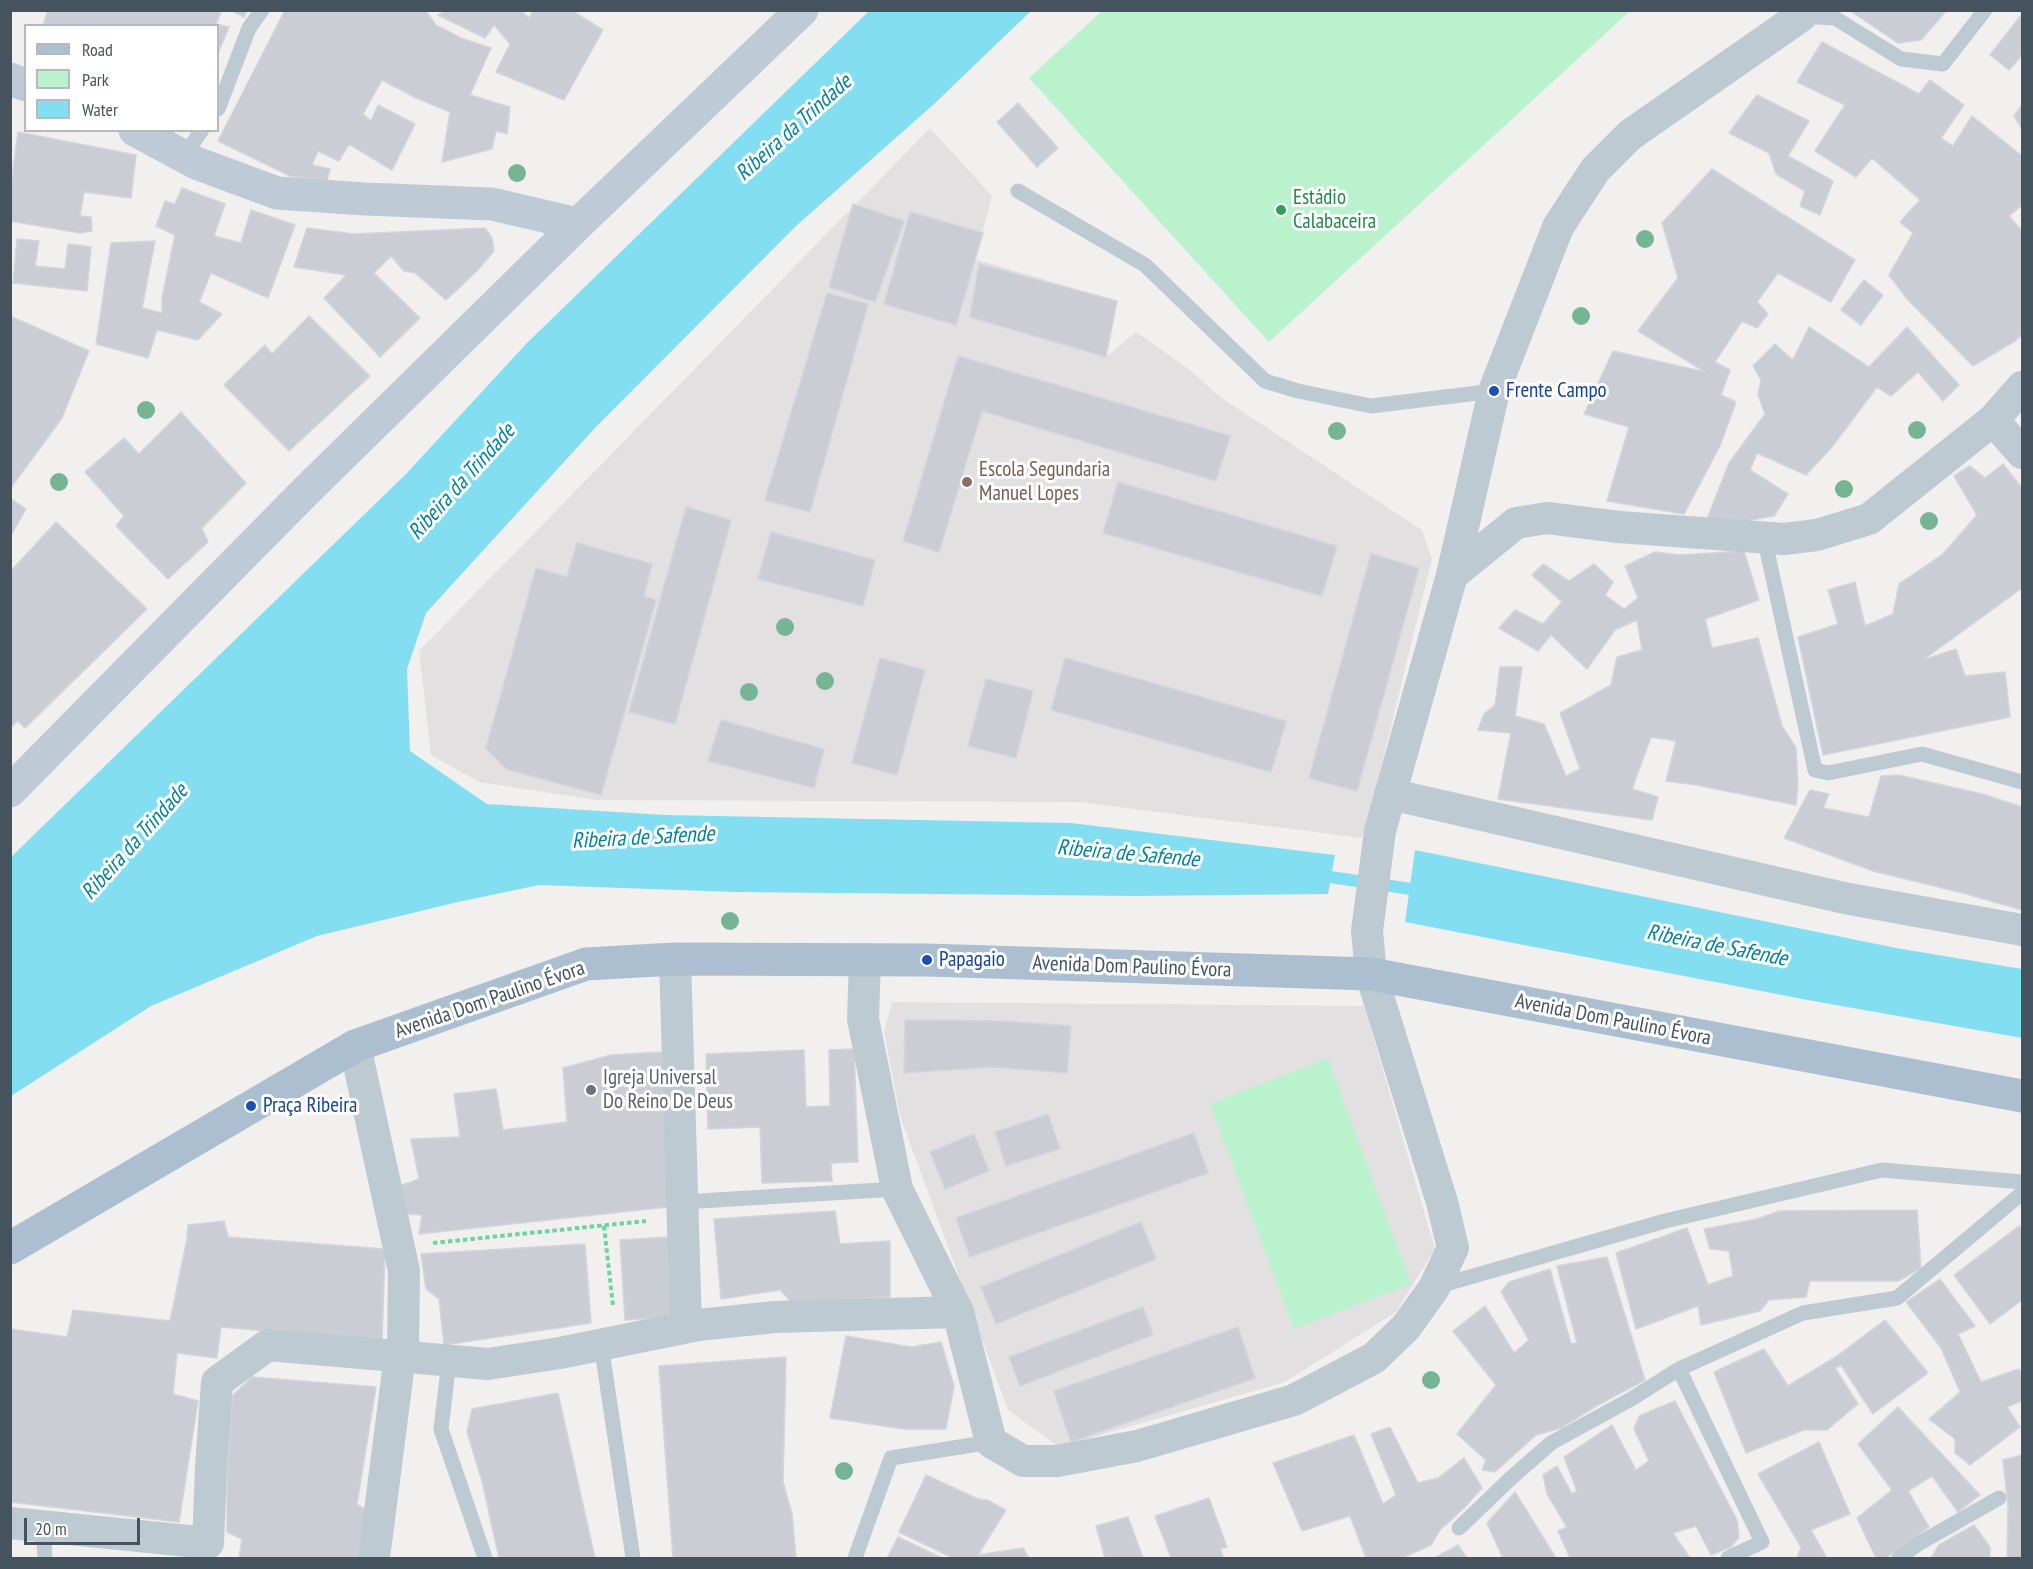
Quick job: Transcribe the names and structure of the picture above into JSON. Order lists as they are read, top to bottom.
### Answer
{
  "streets": {
    "main road": ["Avenida Dom Paulino Évora"]
  },
  "water": ["Ribeira da Trindade", "Ribeira de Safende"],
  "places": [
    "Estádio Calabaceira",
    "Frente Campo",
    "Escola Segundaria Manuel Lopes",
    "Papagaio",
    "Igreja Universal Do Reino De Deus",
    "Praça Ribeira"
  ],
  "legend": ["Road", "Park", "Water"],
  "scale_bar": "20 m"
}
